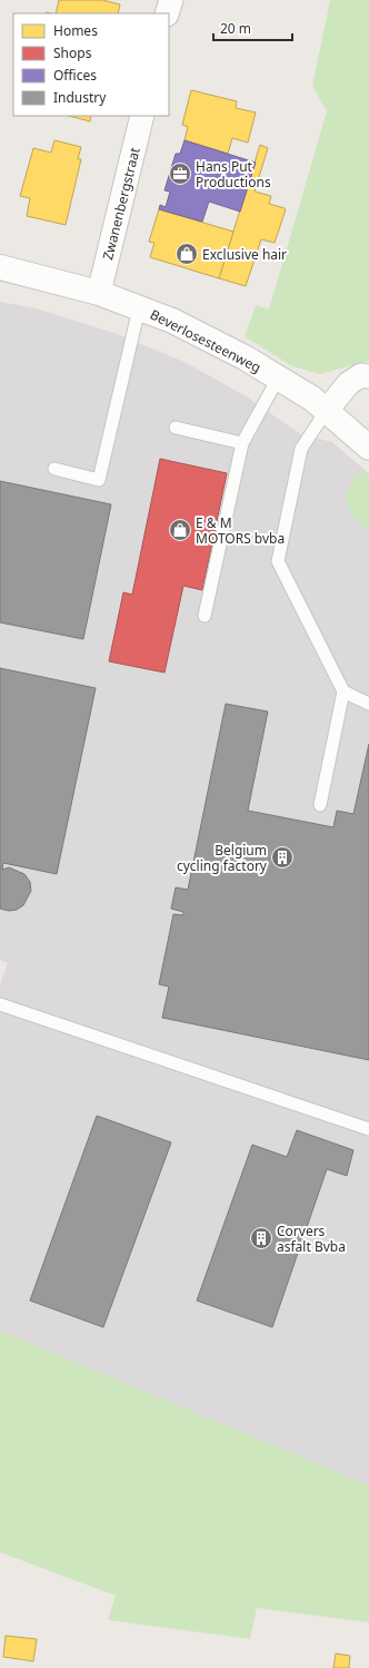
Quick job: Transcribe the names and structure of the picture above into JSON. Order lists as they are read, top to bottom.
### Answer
{
  "streets": {
    "street": ["Zwanenbergstraat", "Beverlosesteenweg"]
  },
  "crossings": [
    ["Zwanenbergstraat", "Beverlosesteenweg"]
  ],
  "places": {
    "office": ["Hans Put Productions"],
    "shop": ["Exclusive hair", "E & M MOTORS bvba"],
    "building": ["Belgium cycling factory", "Corvers asfalt Bvba"]
  },
  "legend": [
    "Homes",
    "Shops",
    "Offices",
    "Industry"
  ],
  "scale_bar": "20 m"
}
